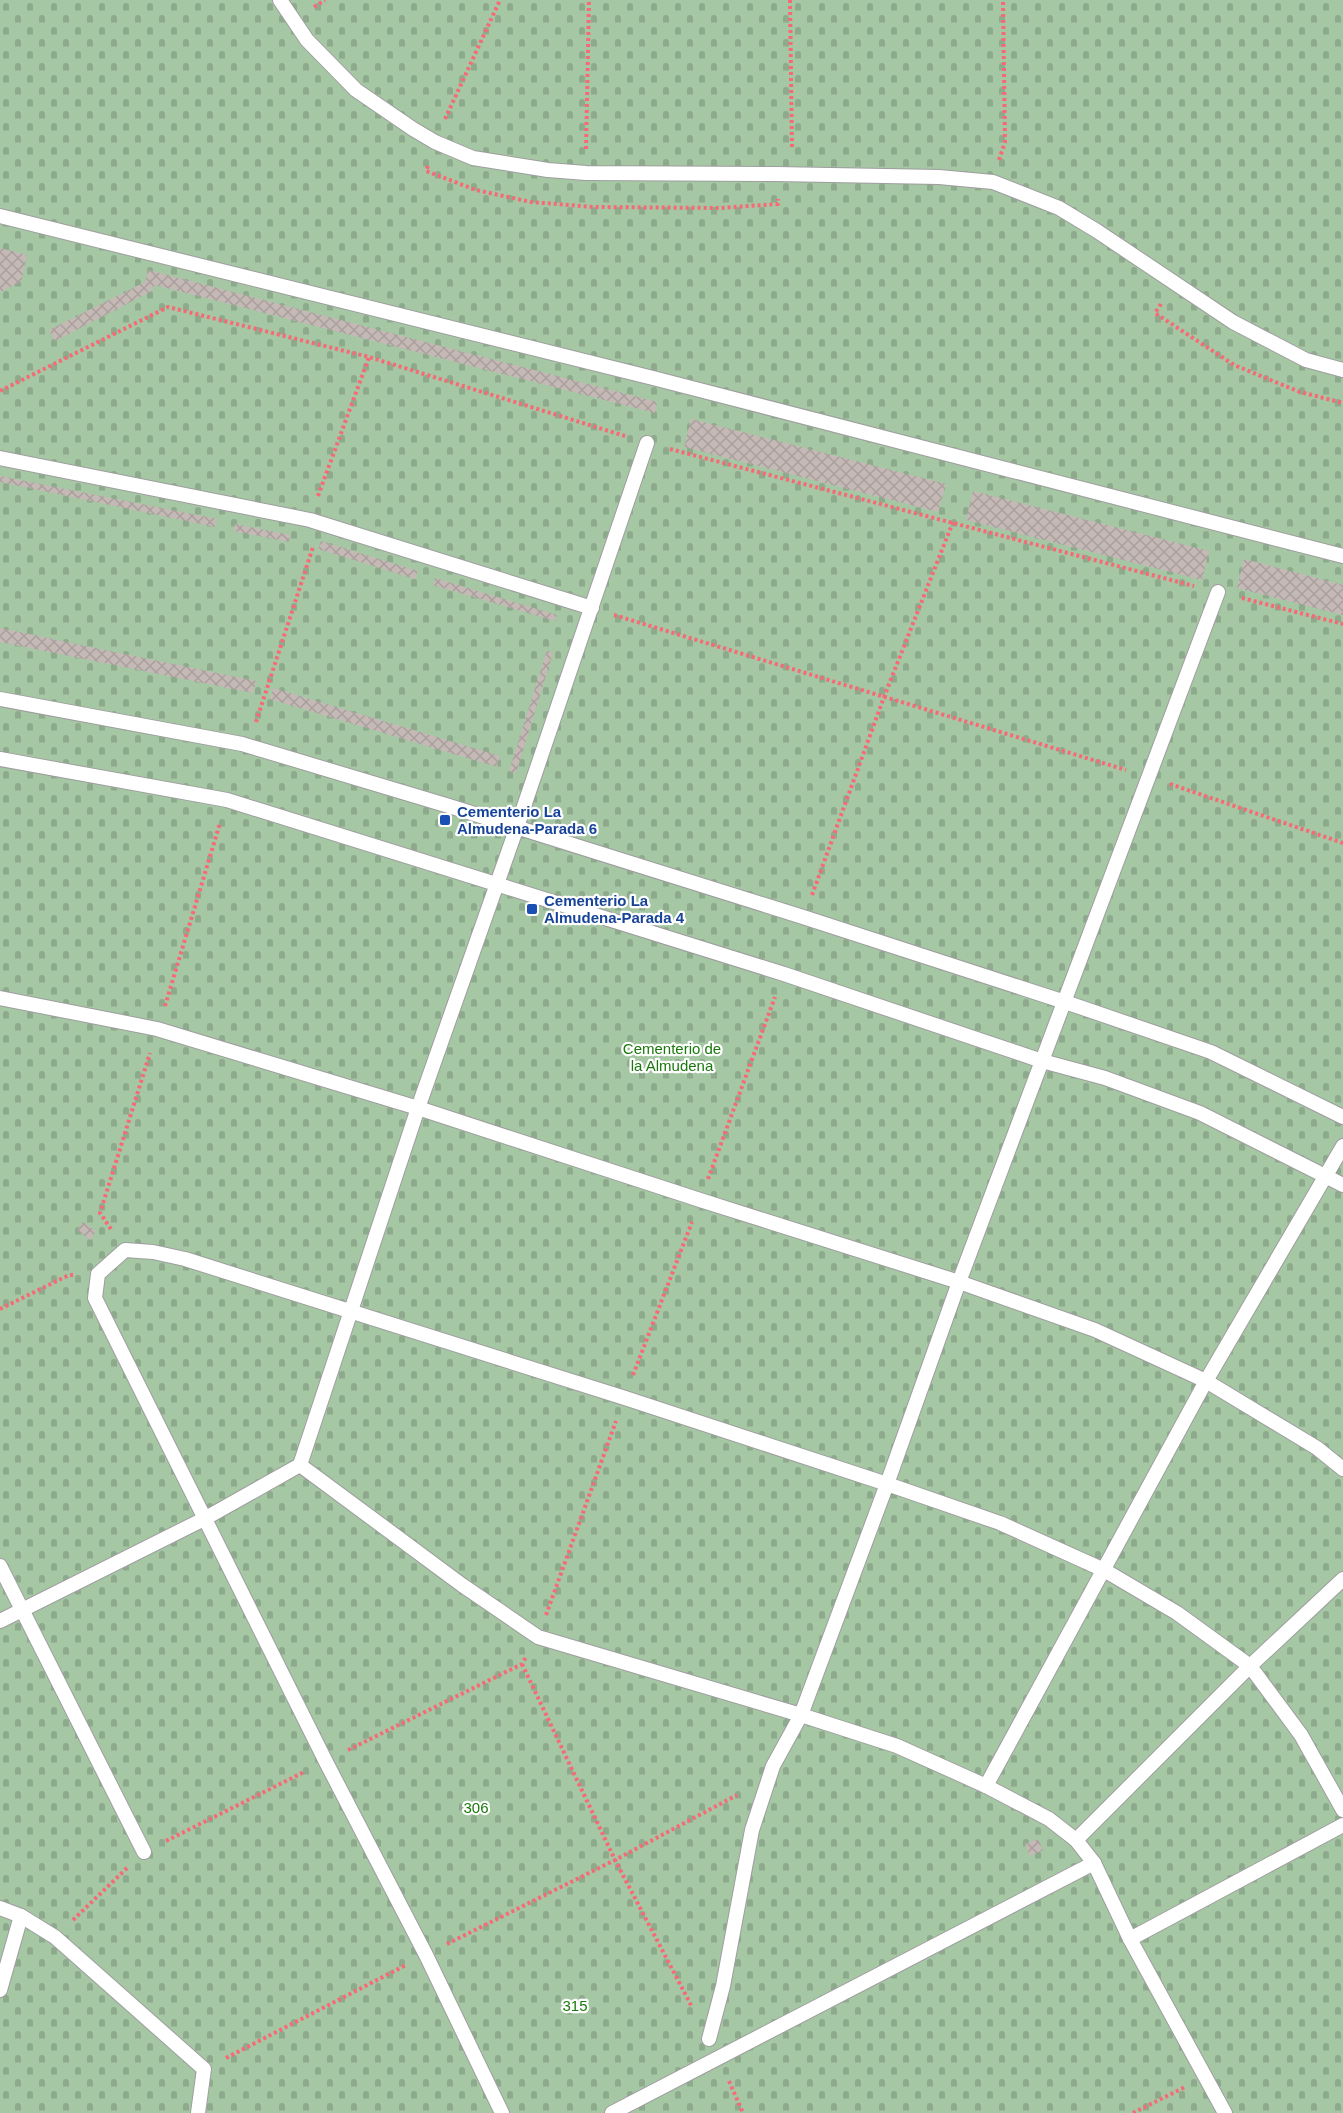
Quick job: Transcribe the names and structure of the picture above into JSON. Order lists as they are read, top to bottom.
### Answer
{
  "parks": ["Cementerio de la Almudena", "306", "315"],
  "places": {
    "transit": ["Cementerio La Almudena-Parada 6", "Cementerio La Almudena-Parada 4"]
  }
}
